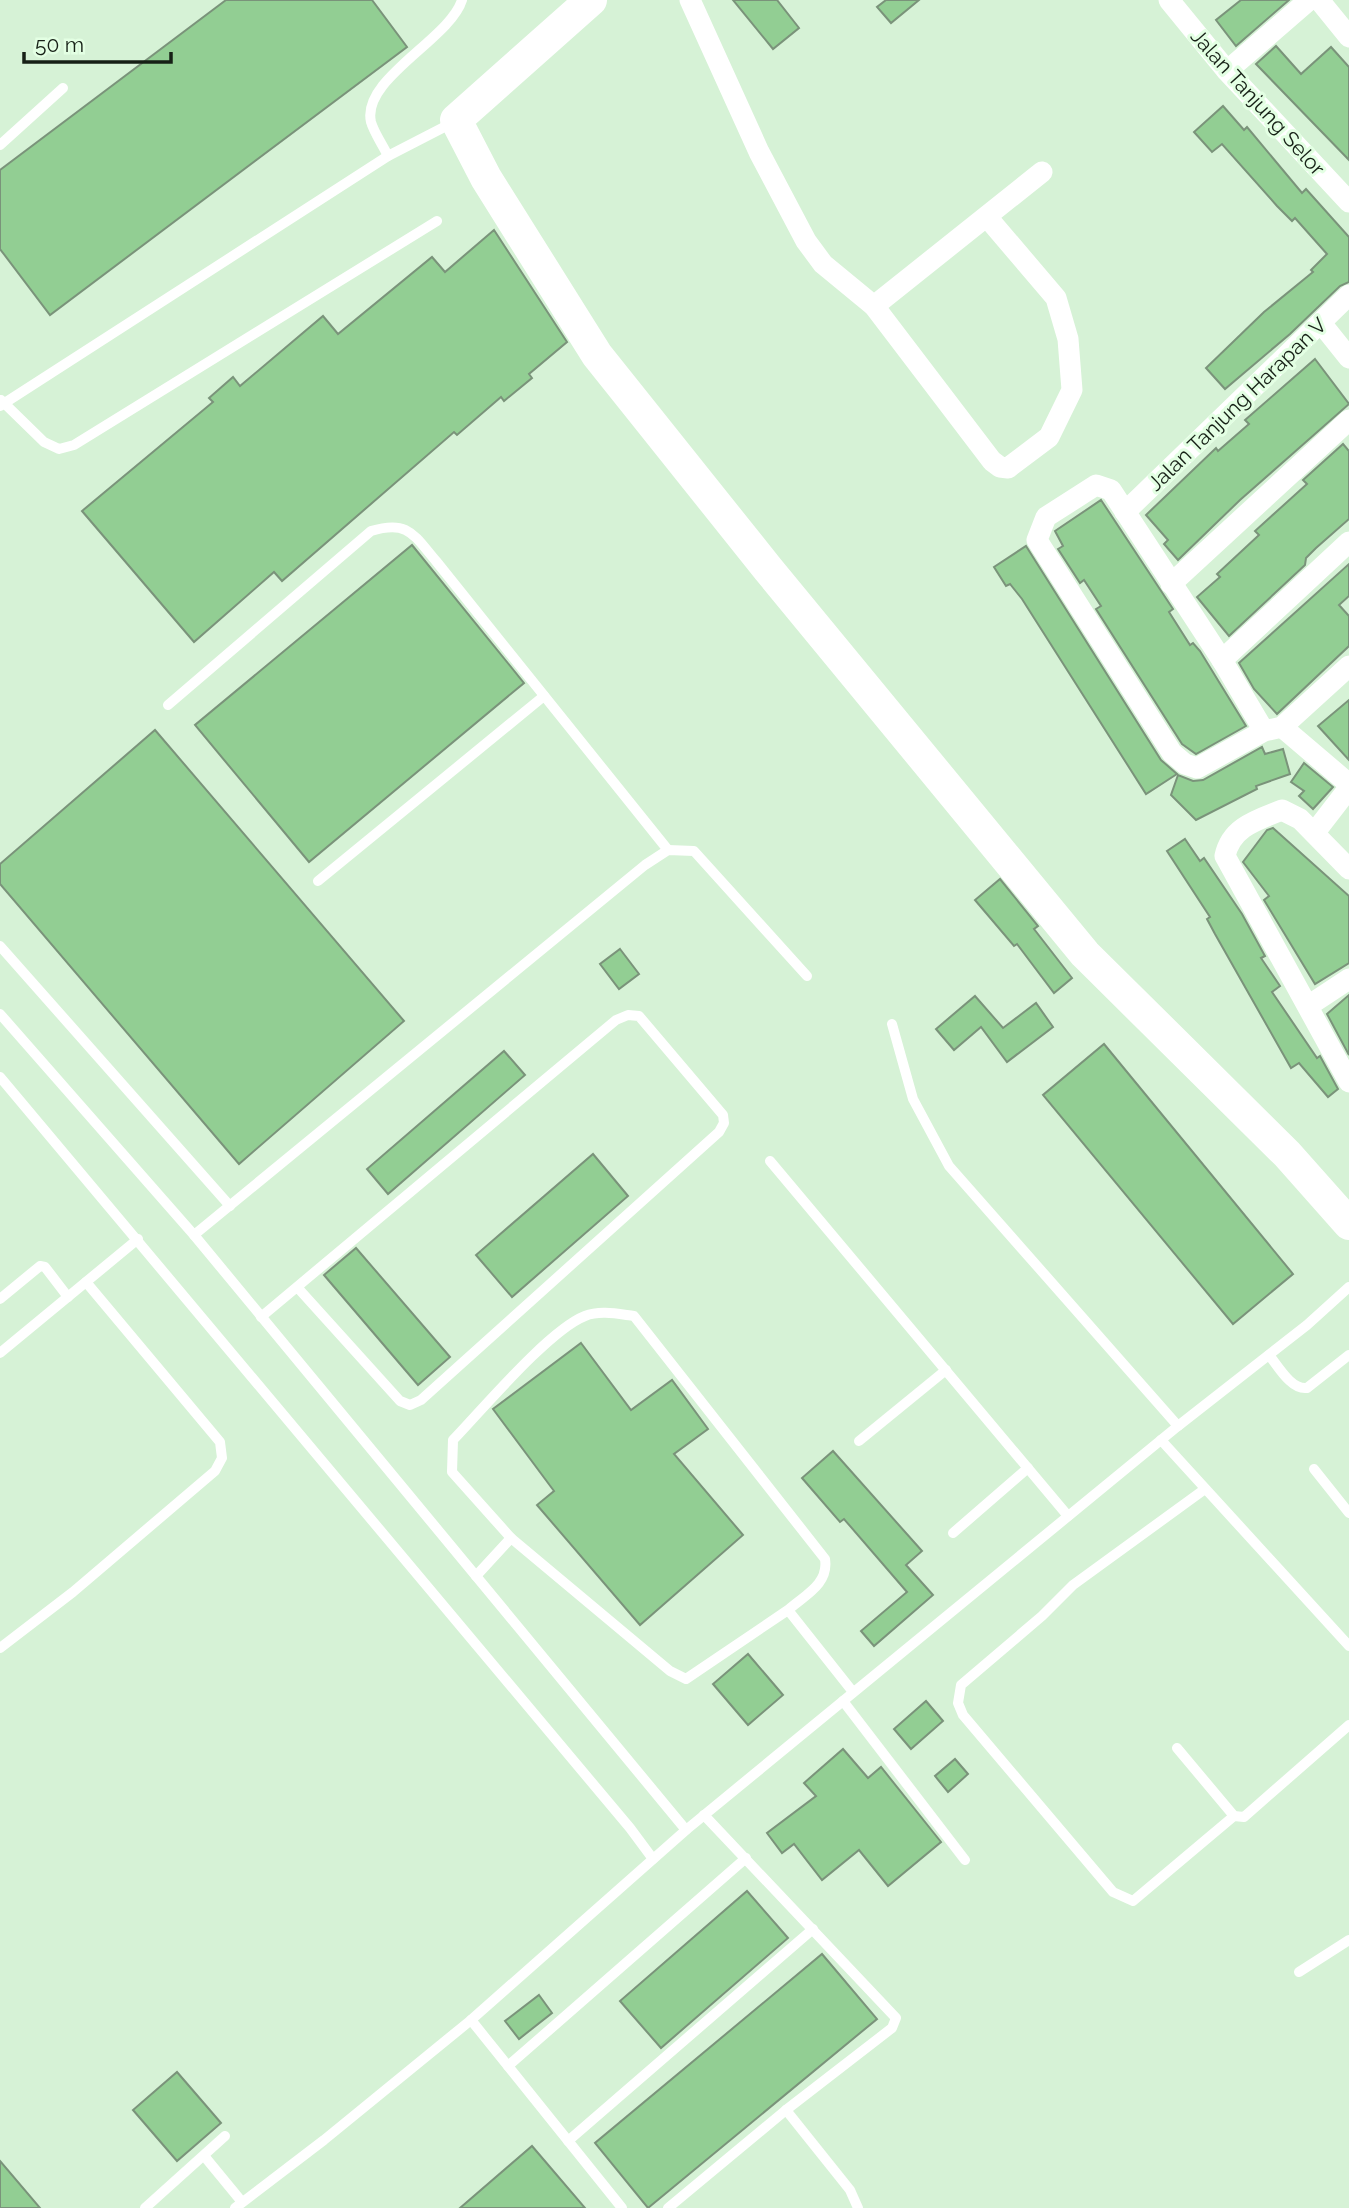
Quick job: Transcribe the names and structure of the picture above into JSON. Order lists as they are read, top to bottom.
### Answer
{
  "streets": {
    "street": ["Jalan Tanjung Selor", "Jalan Tanjung Harapan V"]
  },
  "scale_bar": "50 m"
}
